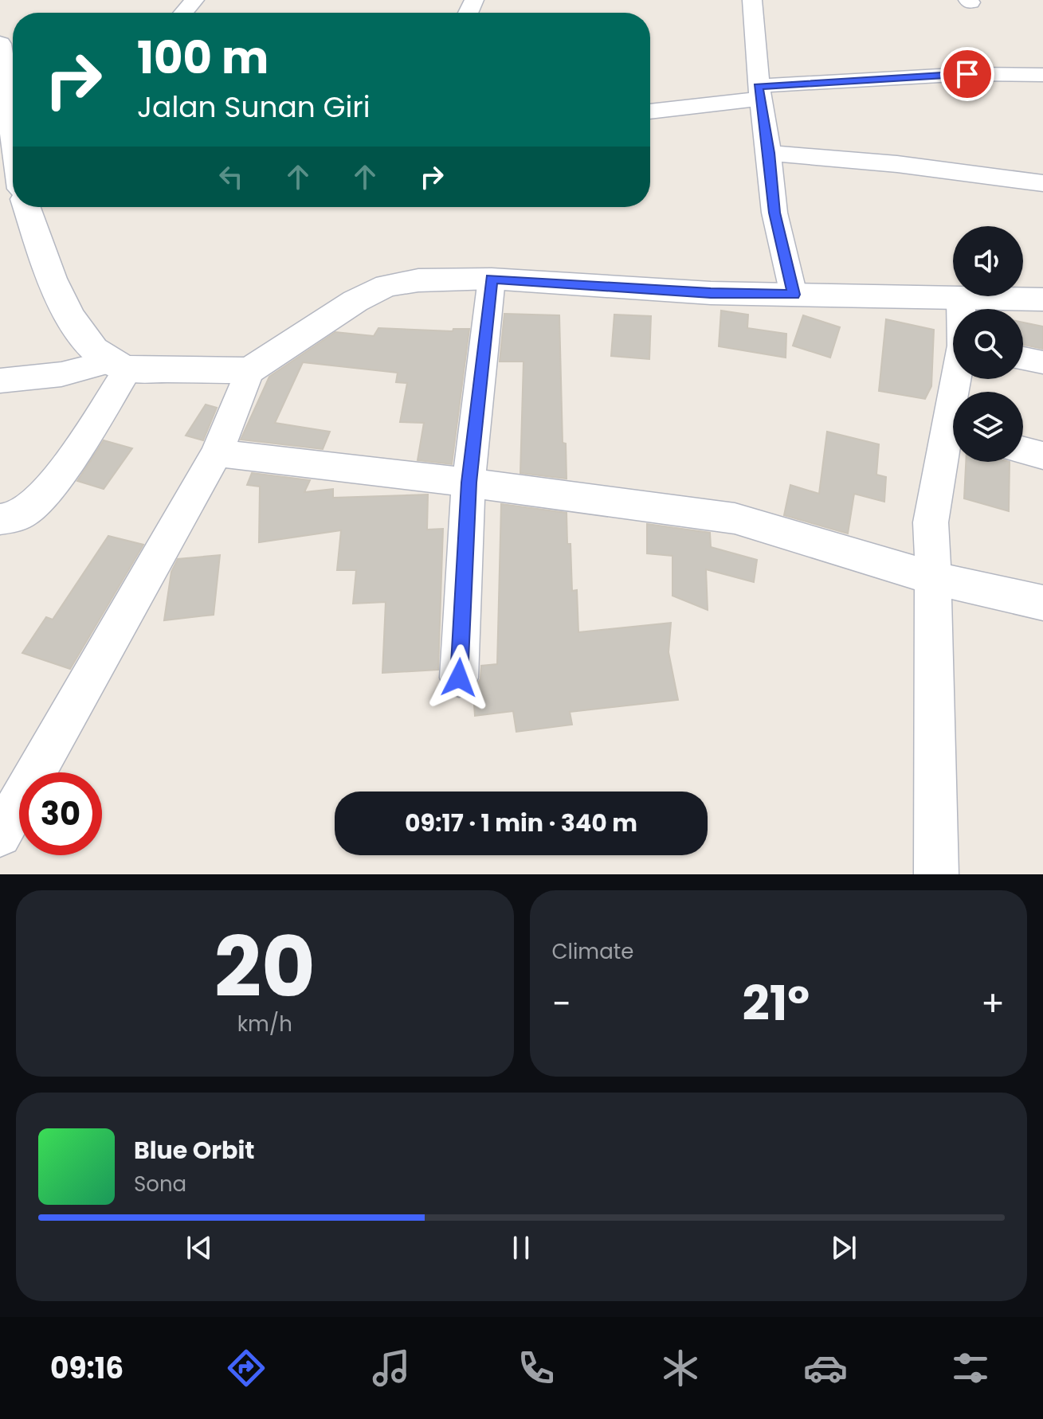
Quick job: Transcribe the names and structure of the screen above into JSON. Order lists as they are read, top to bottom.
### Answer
{
  "page": {
    "turn": ["100 m", "Jalan Sunan Giri"],
    "limit": "30",
    "trip": "09:17 · 1 min · 340 m",
    "tile": [
      ["20", "km/h"],
      "Climate"
    ],
    "heat": ["−", "21°", "+"],
    "song": ["Blue Orbit", "Sona"],
    "tabs": "09:16"
  }
}
